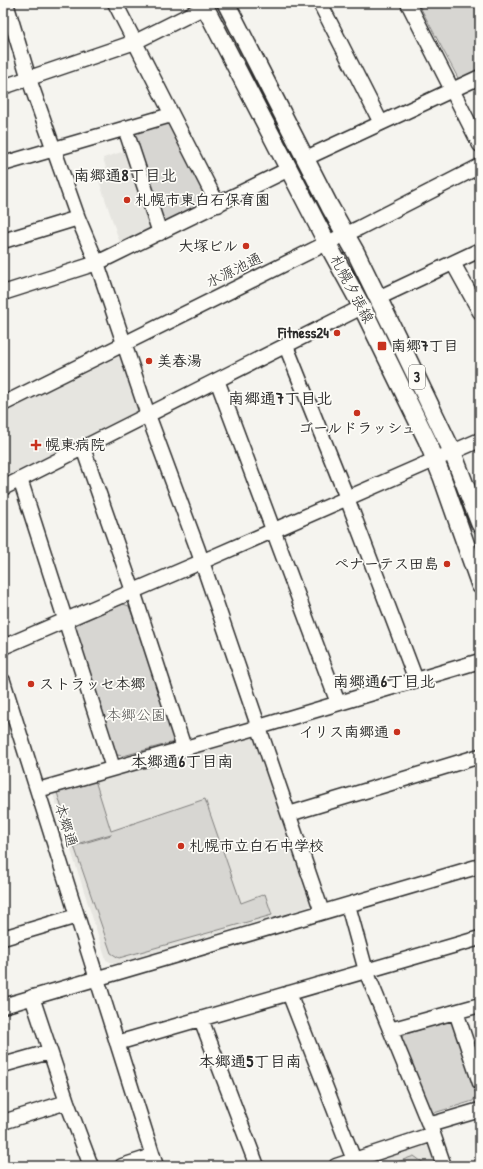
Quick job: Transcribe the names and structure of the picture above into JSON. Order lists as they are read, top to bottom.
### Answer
{
  "streets": {
    "main road": ["札幌夕張線", "3"],
    "street": ["水源池通", "本郷通"]
  },
  "crossings": [
    ["水源池通", "札幌夕張線"]
  ],
  "districts": [
    "南郷通8丁目北",
    "南郷通7丁目北",
    "南郷通6丁目北",
    "本郷通6丁目南",
    "本郷通5丁目南"
  ],
  "parks": ["本郷公園"],
  "places": {
    "other": [
      "札幌市東白石保育園",
      "大塚ビル",
      "Fitness24",
      "美春湯",
      "ゴールドラッシュ",
      "ペナーテス田島",
      "ストラッセ本郷",
      "イリス南郷通",
      "札幌市立白石中学校"
    ],
    "transit": ["南郷7丁目"],
    "health": ["幌東病院"]
  }
}
